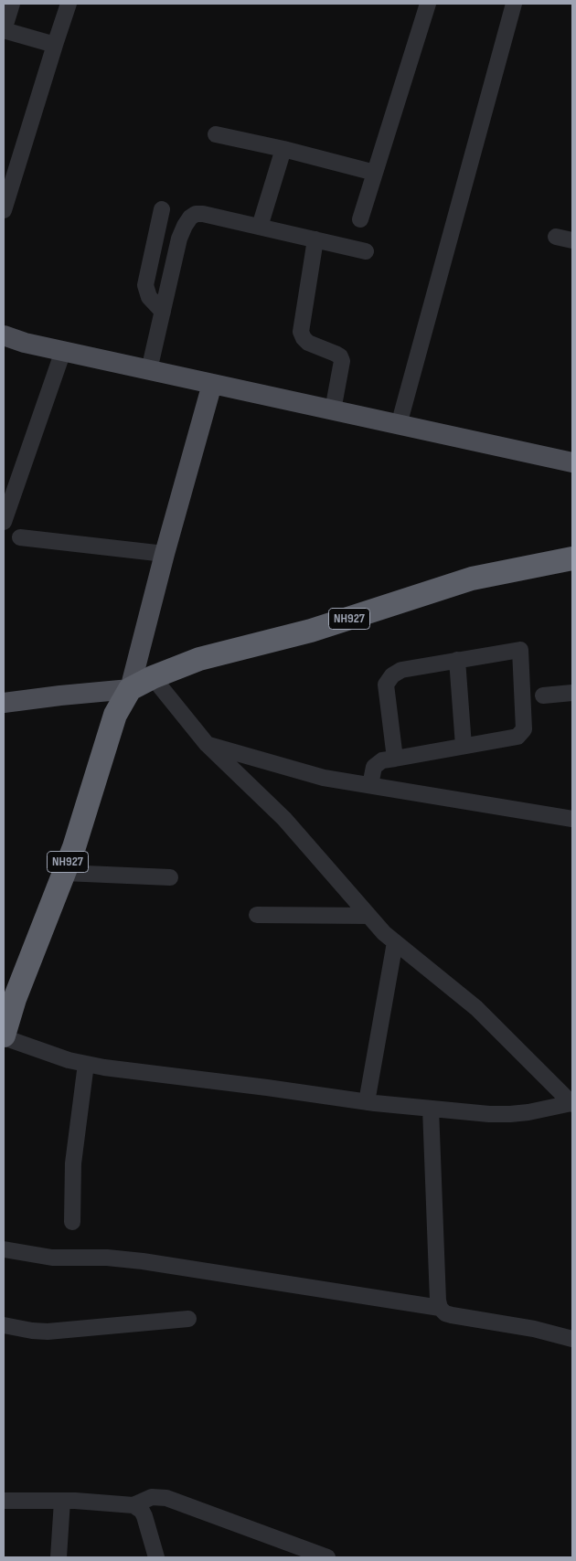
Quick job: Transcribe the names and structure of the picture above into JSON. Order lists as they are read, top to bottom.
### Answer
{
  "streets": {
    "highway": ["NH927"]
  }
}
